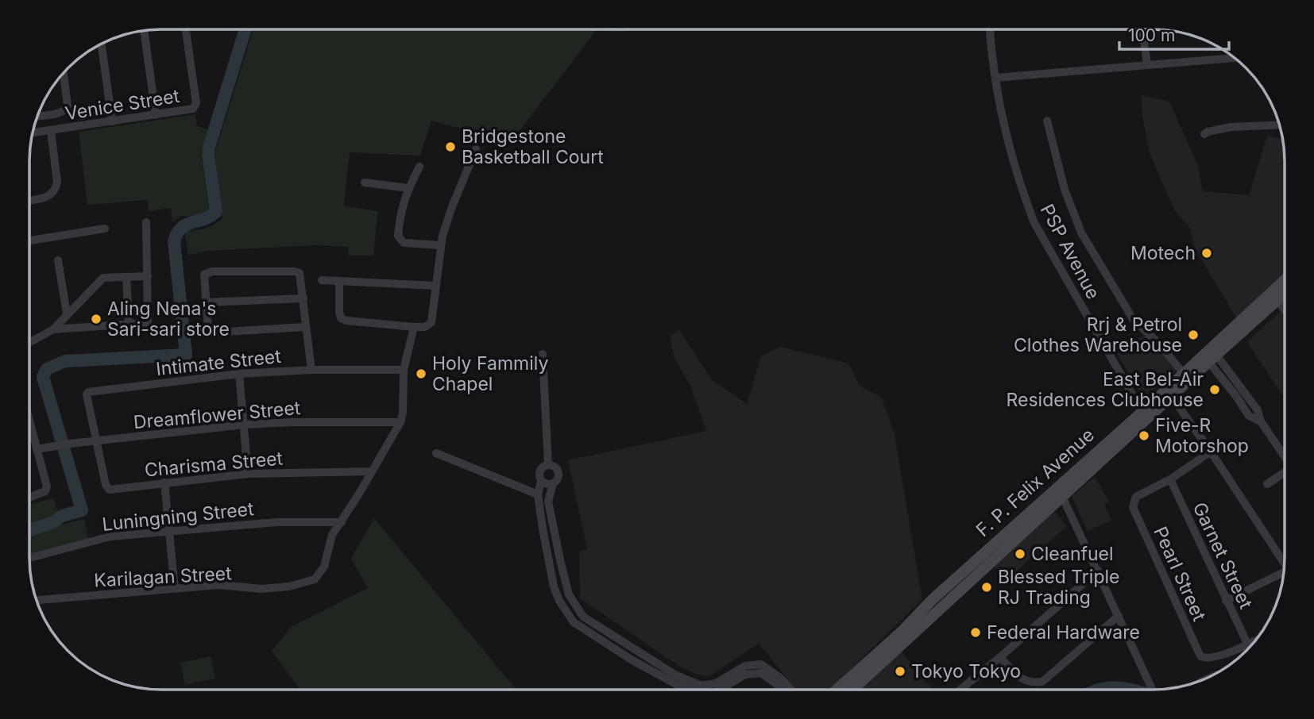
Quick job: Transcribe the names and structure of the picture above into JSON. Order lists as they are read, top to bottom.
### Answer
{
  "streets": {
    "main road": ["F. P. Felix Avenue"],
    "street": [
      "Venice Street",
      "PSP Avenue",
      "Intimate Street",
      "Dreamflower Street",
      "Charisma Street",
      "Luningning Street",
      "Garnet Street",
      "Pearl Street",
      "Karilagan Street"
    ]
  },
  "crossings": [
    ["PSP Avenue", "F. P. Felix Avenue"],
    ["Intimate Street", "Dreamflower Street"],
    ["Intimate Street", "Charisma Street"],
    ["Dreamflower Street", "Charisma Street"],
    ["Luningning Street", "Karilagan Street"],
    ["Garnet Street", "Pearl Street"]
  ],
  "places": [
    "Bridgestone Basketball Court",
    "Motech",
    "Aling Nena's Sari-sari store",
    "Rrj & Petrol Clothes Warehouse",
    "Holy Fammily Chapel",
    "East Bel-Air Residences Clubhouse",
    "Five-R Motorshop",
    "Cleanfuel",
    "Blessed Triple RJ Trading",
    "Federal Hardware",
    "Tokyo Tokyo"
  ],
  "scale_bar": "100 m"
}
